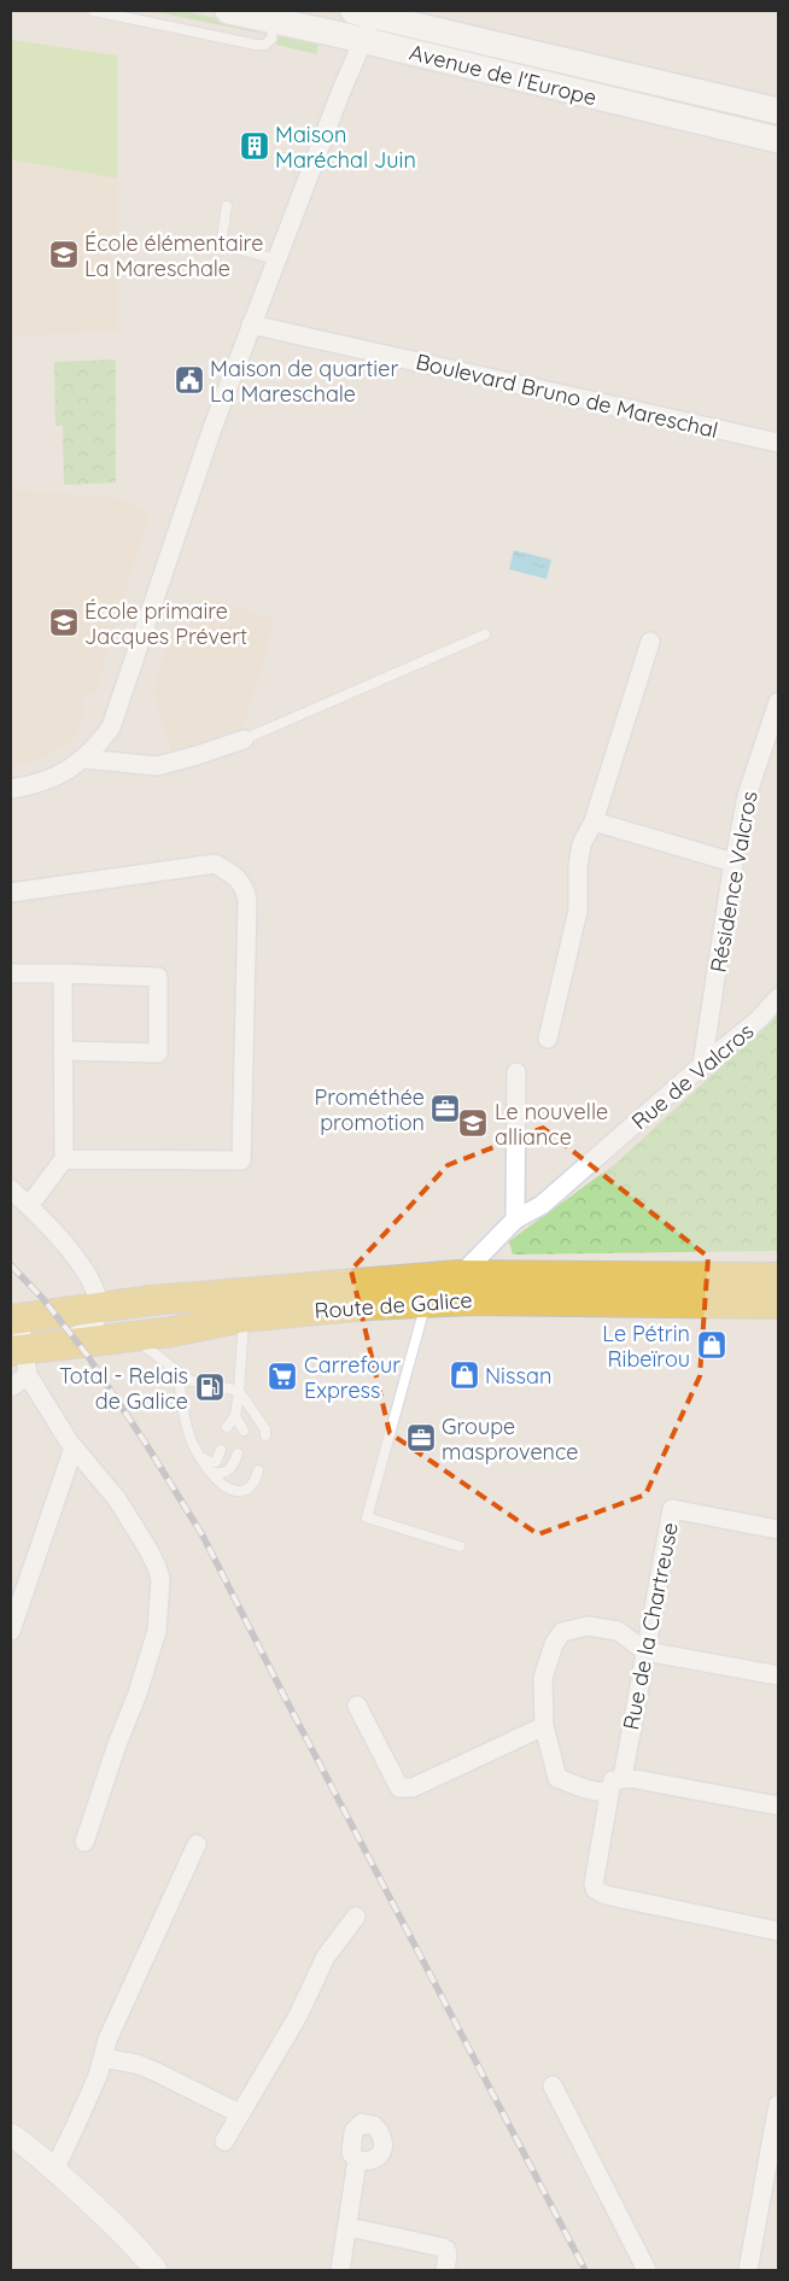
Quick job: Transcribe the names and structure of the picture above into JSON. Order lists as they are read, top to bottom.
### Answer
{
  "streets": {
    "main road": ["Avenue de l'Europe", "Route de Galice"],
    "street": [
      "Boulevard Bruno de Mareschal",
      "Résidence Valcros",
      "Rue de Valcros",
      "Rue de la Chartreuse"
    ]
  },
  "crossings": [
    ["Résidence Valcros", "Rue de Valcros"],
    ["Rue de Valcros", "Route de Galice"]
  ],
  "places": {
    "building": ["Maison Maréchal Juin"],
    "school or university": ["École élémentaire La Mareschale", "École primaire Jacques Prévert", "Le nouvelle alliance"],
    "public building": ["Maison de quartier La Mareschale"],
    "office": ["Prométhée promotion", "Groupe masprovence"],
    "shop": ["Le Pétrin Ribeïrou", "Nissan"],
    "supermarket": ["Carrefour Express"],
    "fuel station": ["Total - Relais de Galice"]
  }
}
